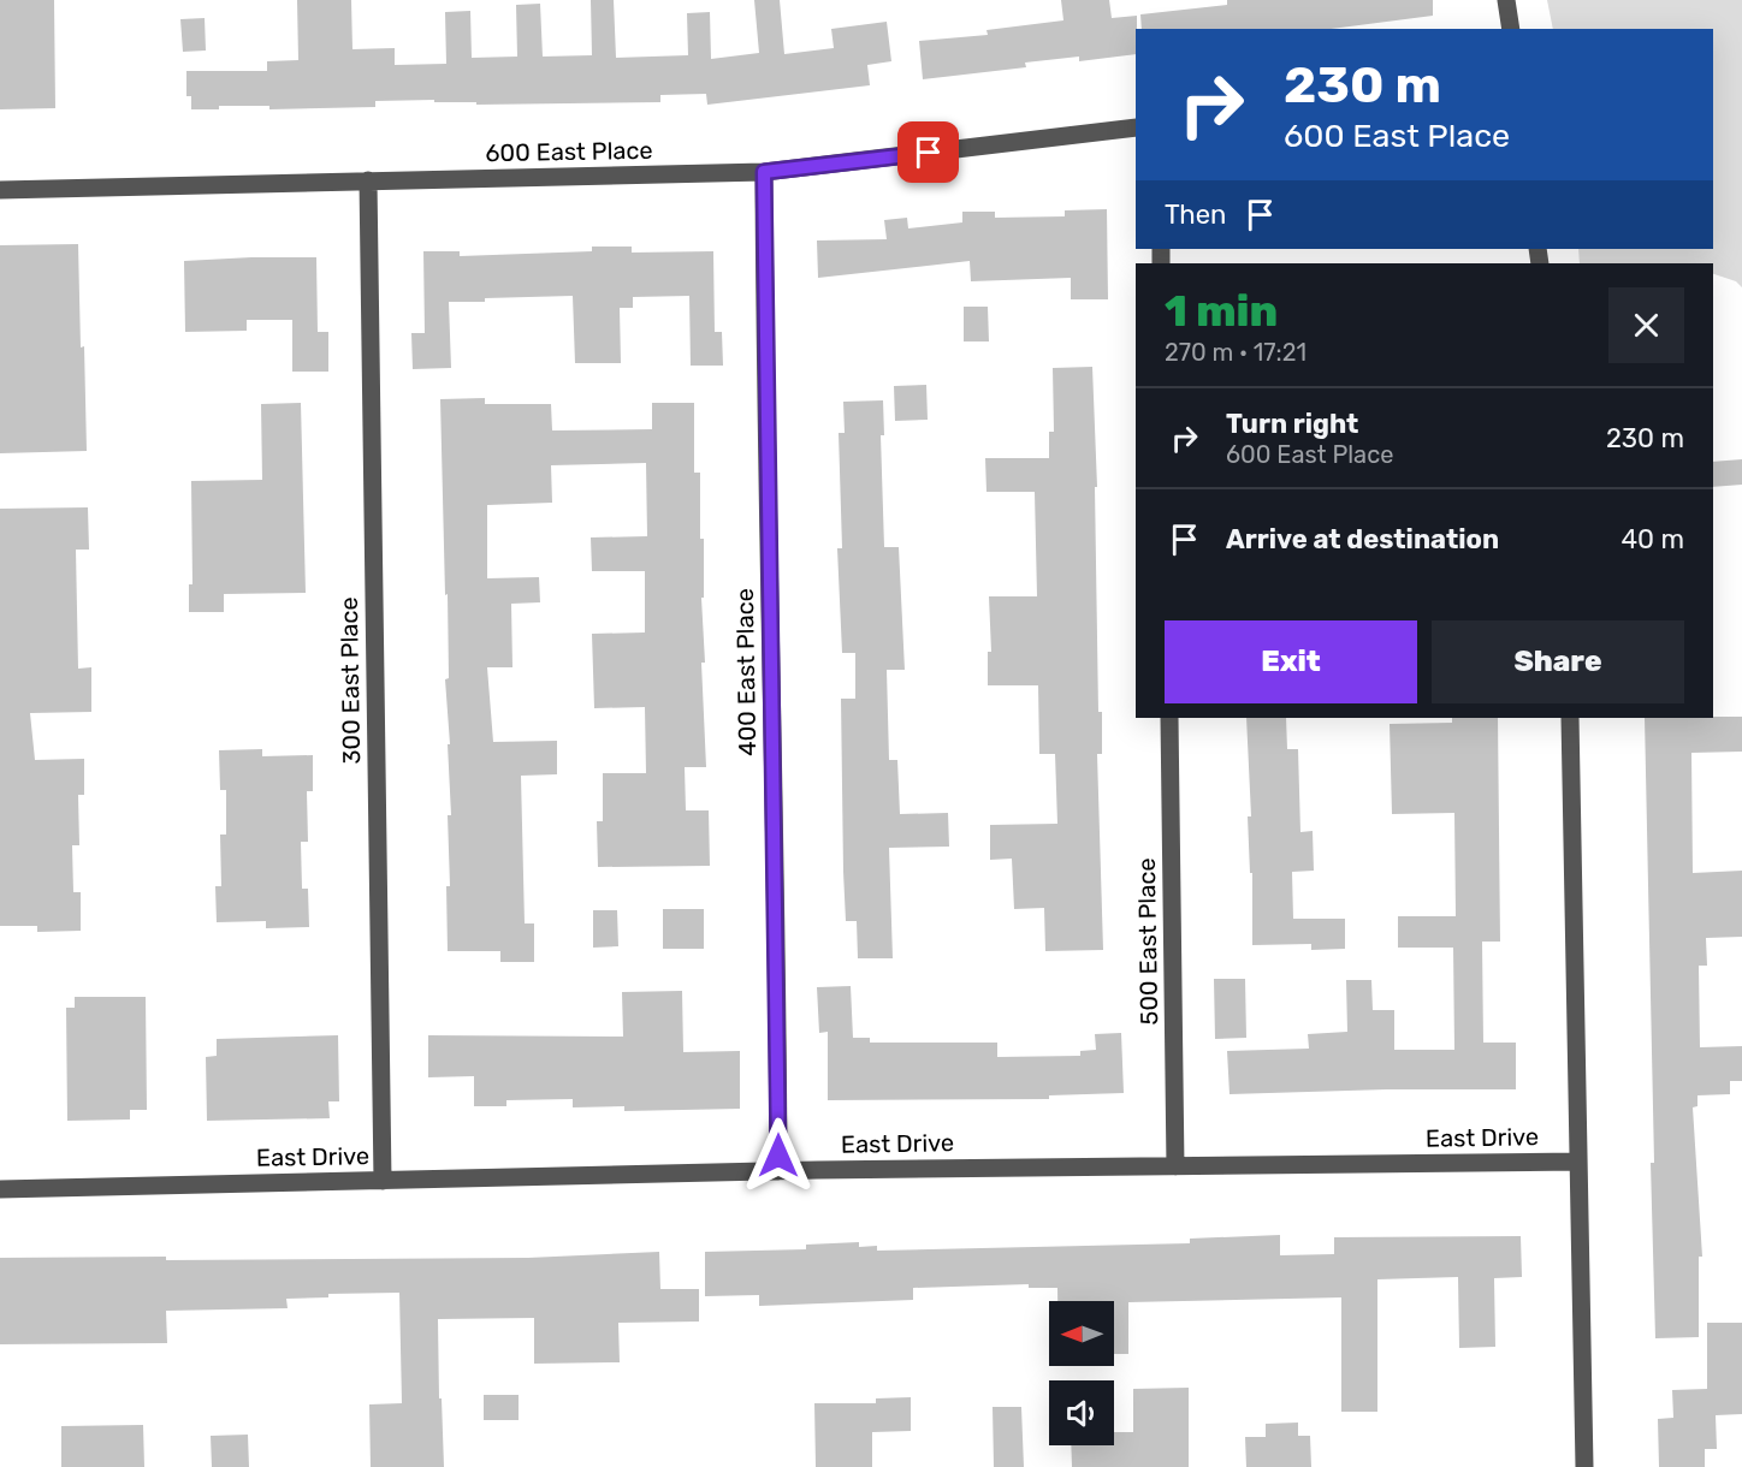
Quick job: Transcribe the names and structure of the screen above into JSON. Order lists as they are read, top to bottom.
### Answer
{
  "streets": {
    "street": [
      "600 East Place",
      "400 East Place",
      "300 East Place",
      "500 East Place",
      "East Drive"
    ]
  },
  "crossings": [
    ["600 East Place", "400 East Place"],
    ["600 East Place", "300 East Place"],
    ["400 East Place", "East Drive"],
    ["300 East Place", "East Drive"],
    ["500 East Place", "East Drive"]
  ],
  "north": "left",
  "page": {
    "turn": ["230 m", "600 East Place"],
    "then": "Then",
    "heading": ["1 min", "270 m · 17:21"],
    "list": [
      {
        "name": "Turn right",
        "note": "600 East Place",
        "value": "230 m"
      },
      {
        "name": "Arrive at destination",
        "value": "40 m"
      }
    ],
    "buttons": ["Exit", "Share"]
  }
}
